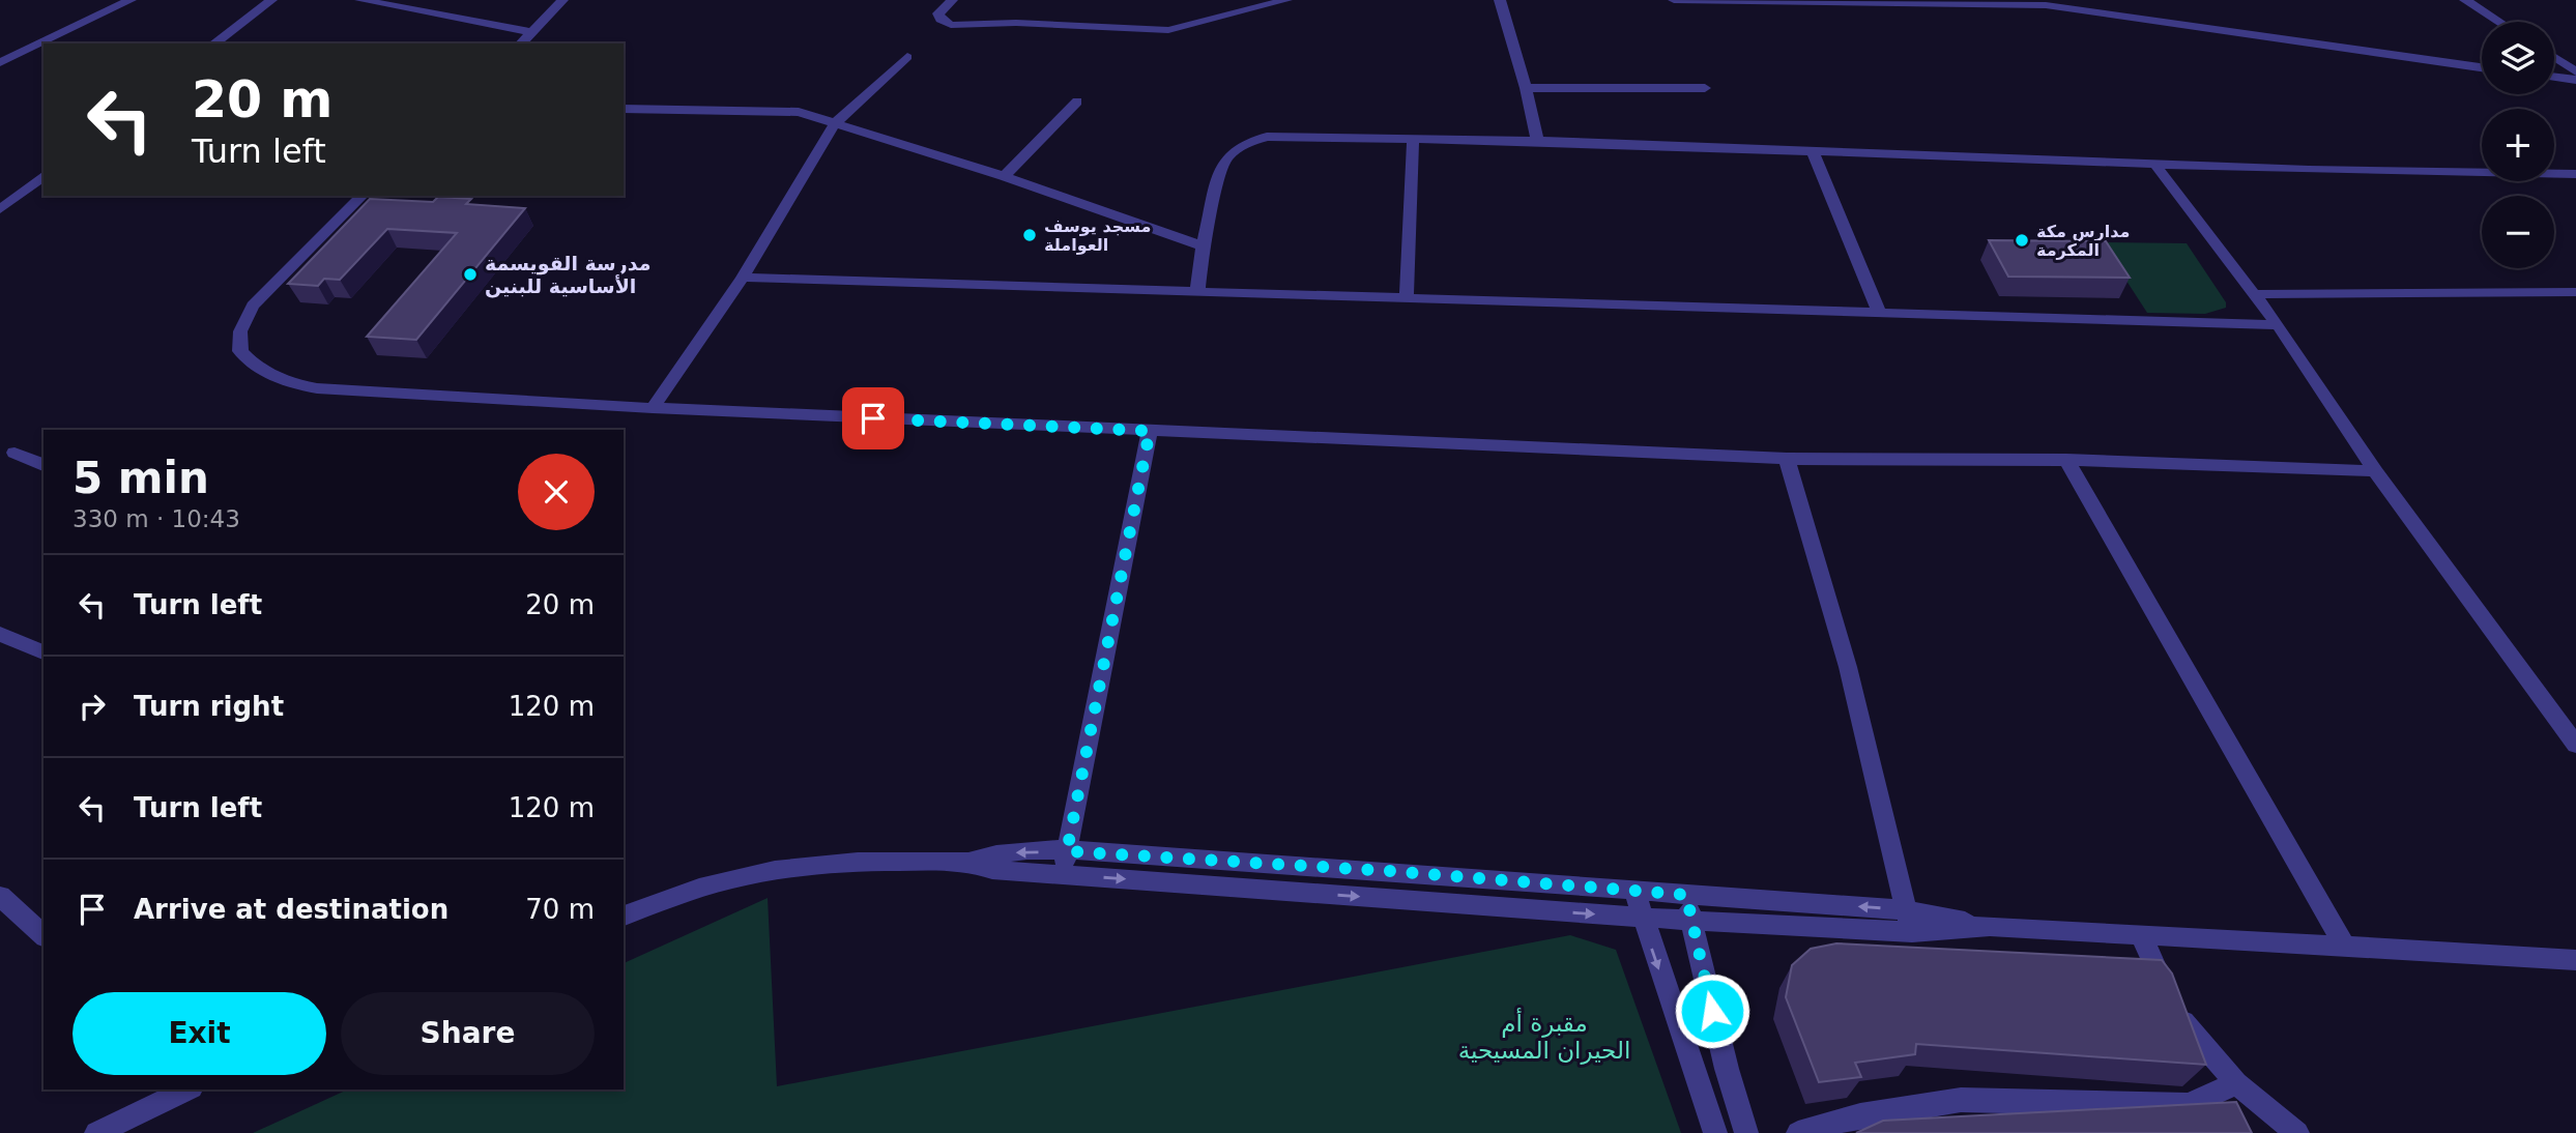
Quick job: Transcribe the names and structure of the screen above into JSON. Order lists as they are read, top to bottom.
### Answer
{
  "parks": ["مقبرة أم الحيران المسيحية"],
  "places": ["مسجد يوسف العواملة", "مدارس مكة المكرمة", "مدرسة القويسمة الأساسية للبنين"],
  "page": {
    "map_buttons": ["+", "−"],
    "turn": ["20 m", "Turn left"],
    "heading": ["5 min", "330 m · 10:43"],
    "list": [
      {
        "name": "Turn left",
        "value": "20 m"
      },
      {
        "name": "Turn right",
        "value": "120 m"
      },
      {
        "name": "Turn left",
        "value": "120 m"
      },
      {
        "name": "Arrive at destination",
        "value": "70 m"
      }
    ],
    "buttons": ["Exit", "Share"]
  }
}
